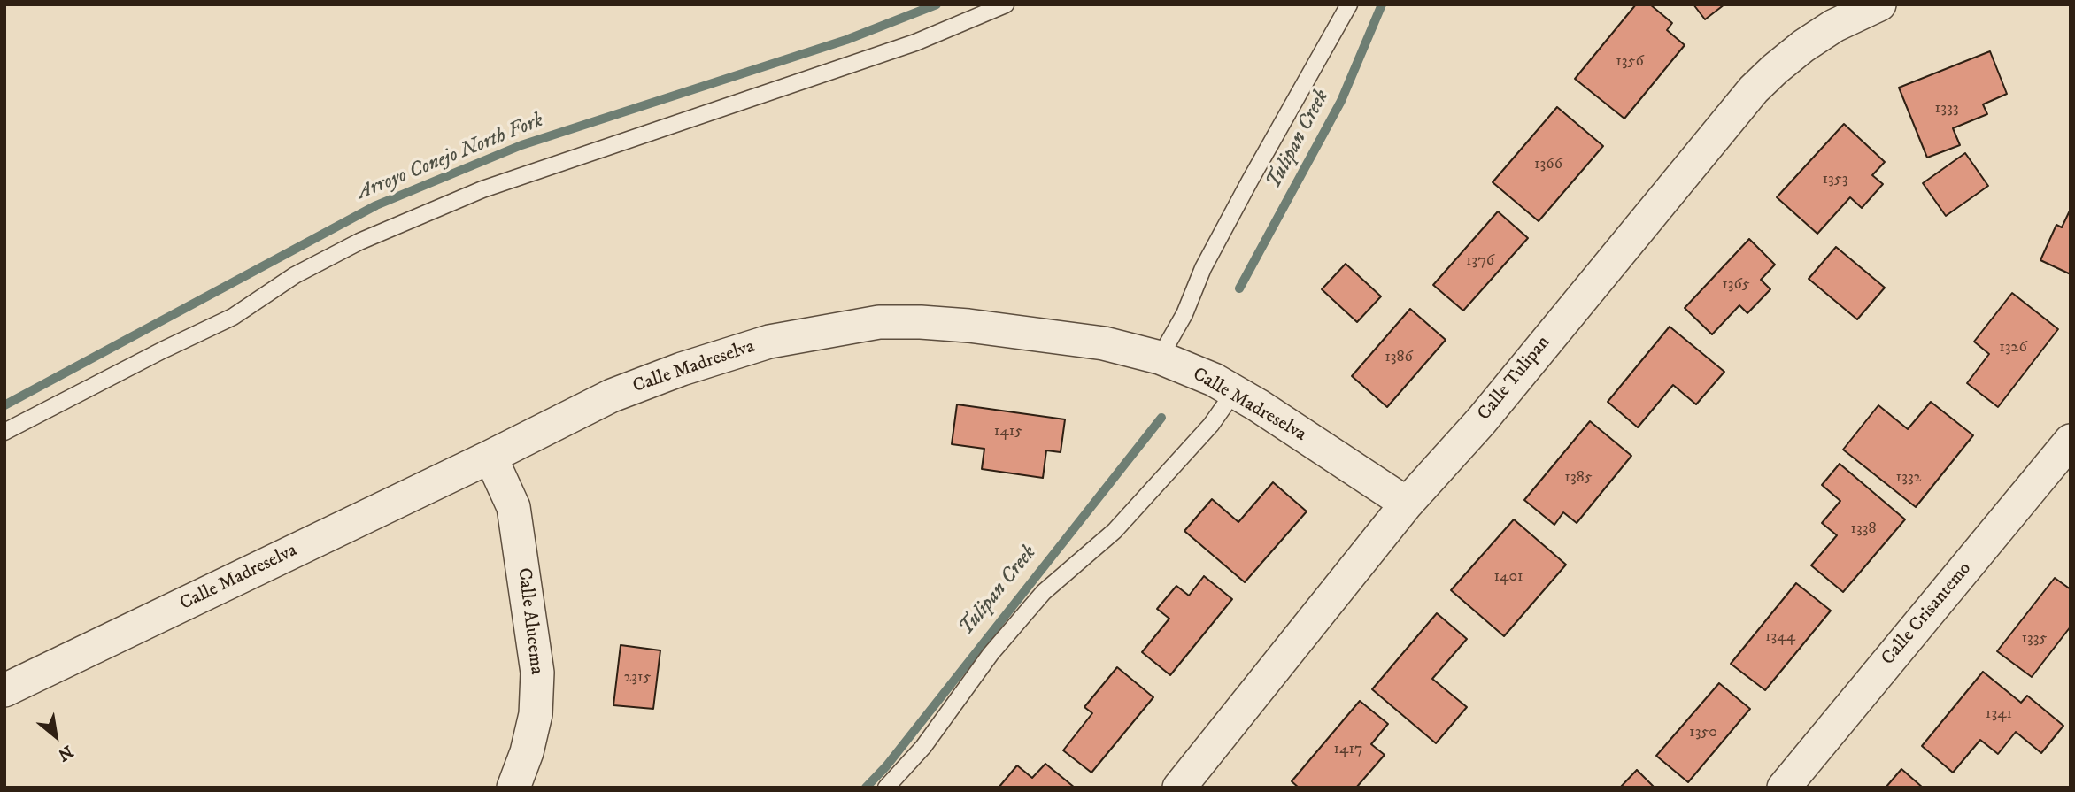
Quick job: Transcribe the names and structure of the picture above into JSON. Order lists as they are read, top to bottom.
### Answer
{
  "streets": {
    "street": [
      "Calle Madreselva",
      "Calle Tulipan",
      "Calle Crisantemo",
      "Calle Alucema"
    ]
  },
  "crossings": [
    ["Calle Madreselva", "Calle Tulipan"],
    ["Calle Madreselva", "Calle Alucema"]
  ],
  "water": ["Tulipan Creek", "Arroyo Conejo North Fork"],
  "house_numbers": [
    "1356",
    "1333",
    "1366",
    "1353",
    "1376",
    "1365",
    "1326",
    "1386",
    "1415",
    "1385",
    "1332",
    "1338",
    "1401",
    "1344",
    "1335",
    "2315",
    "1341",
    "1350",
    "1417"
  ],
  "north": "bottom right"
}
